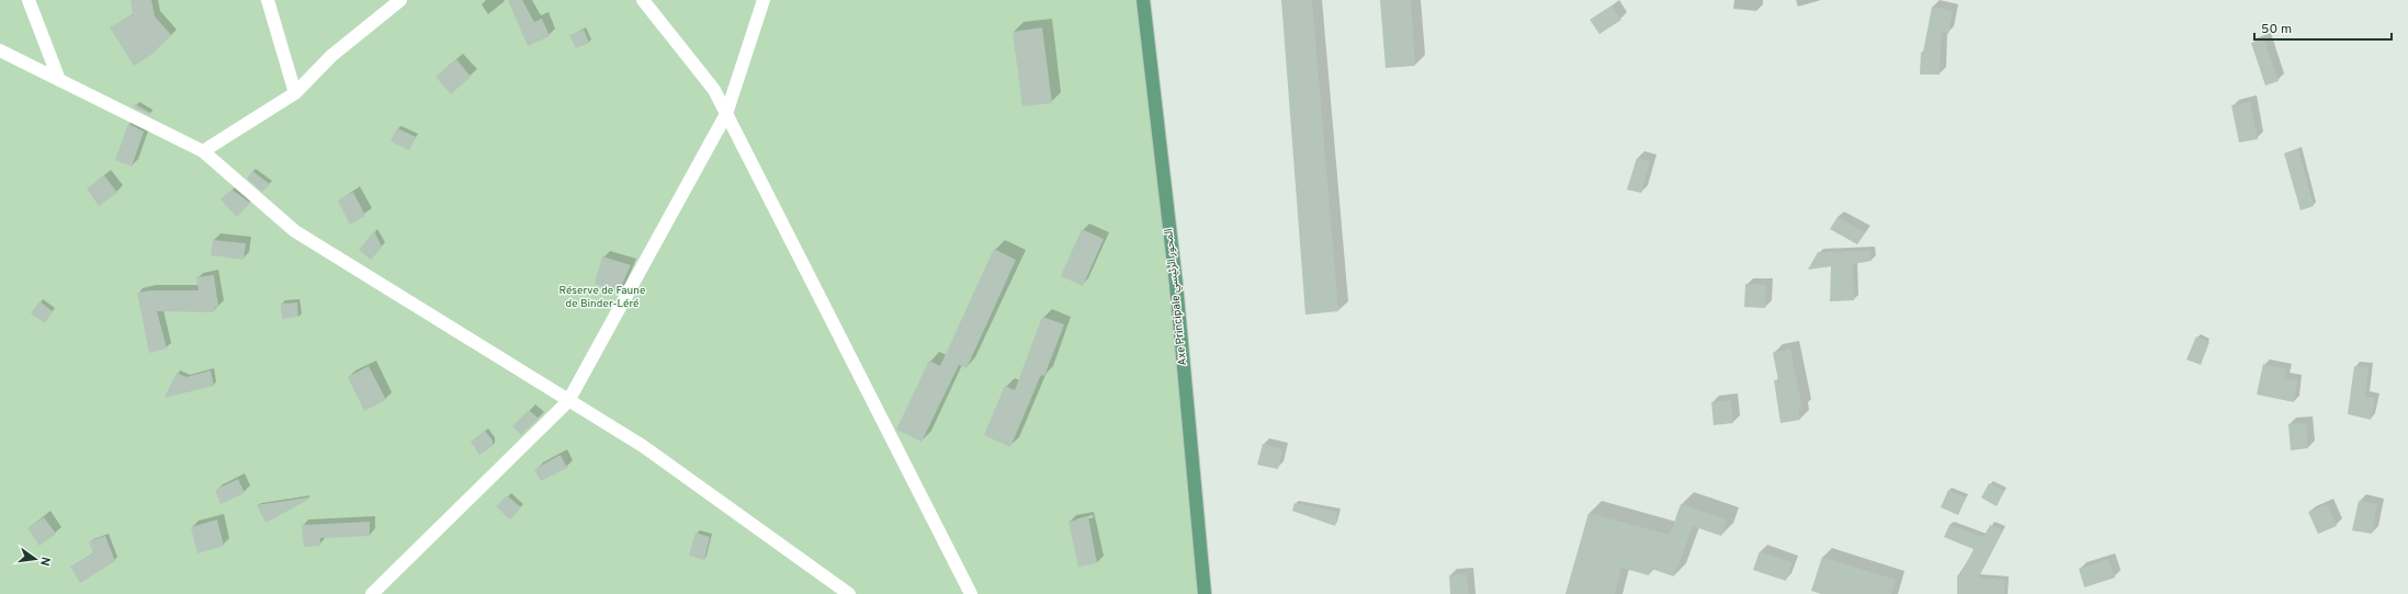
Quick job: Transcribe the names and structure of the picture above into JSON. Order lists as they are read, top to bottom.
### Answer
{
  "streets": {
    "main road": ["Axe Principale المحور الرئيسي"]
  },
  "parks": ["Réserve de Faune de Binder-Léré"],
  "scale_bar": "50 m",
  "north": "right"
}
